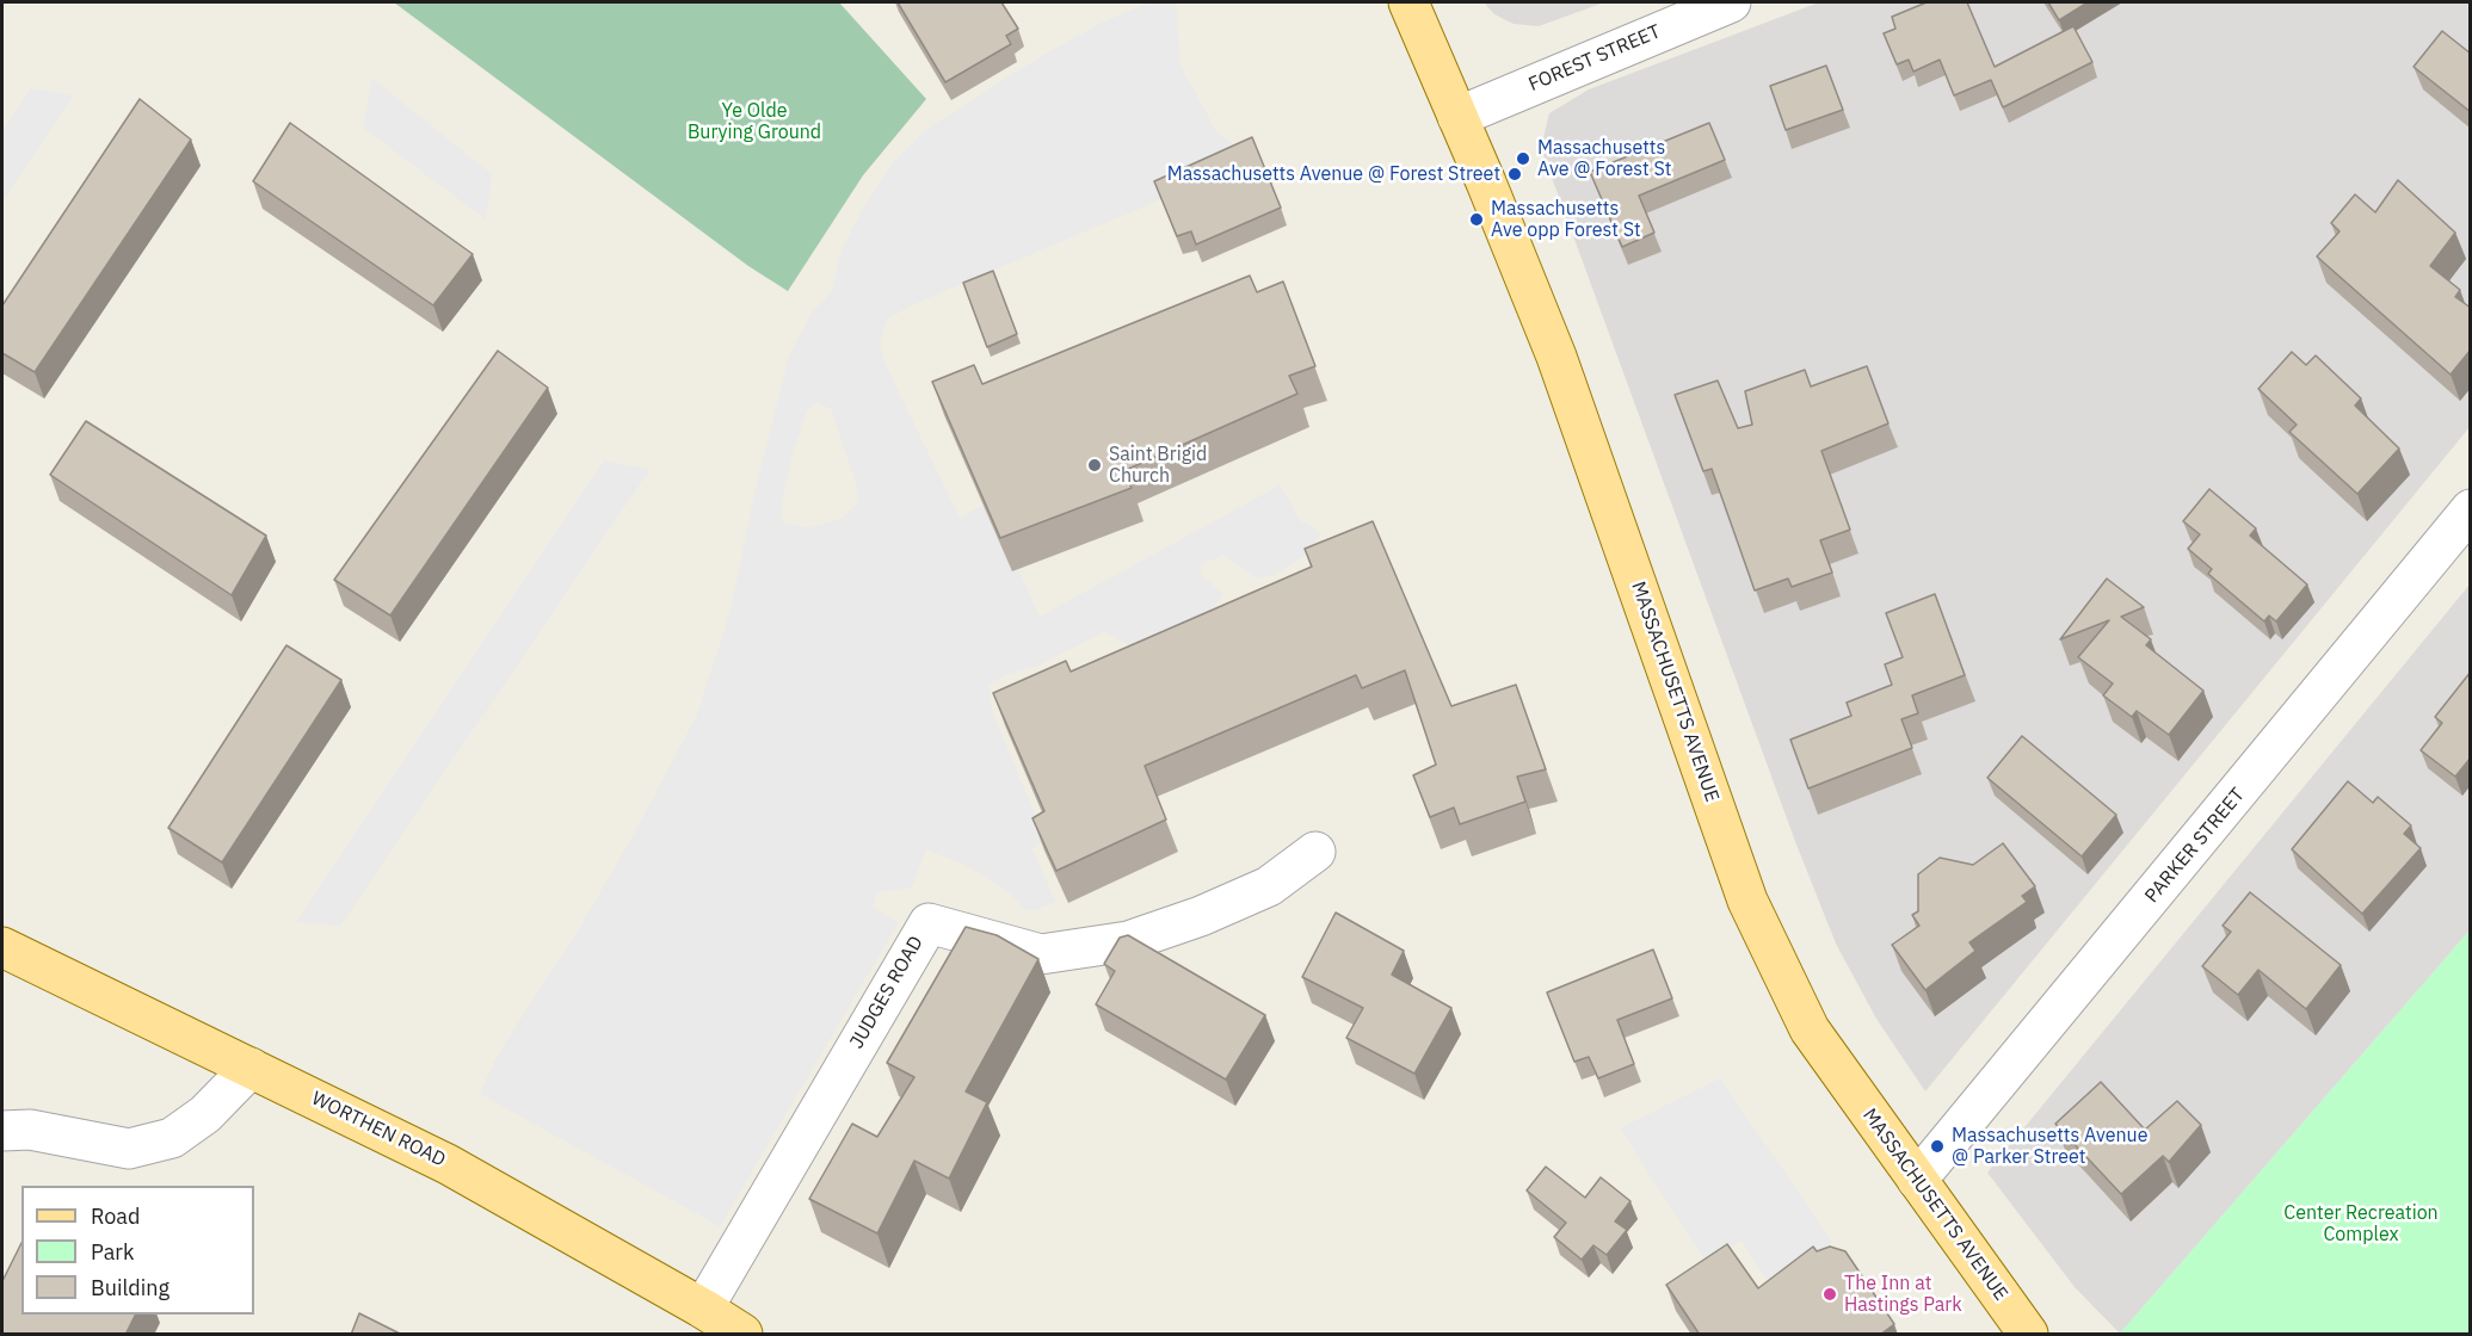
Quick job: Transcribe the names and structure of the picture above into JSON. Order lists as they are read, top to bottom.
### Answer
{
  "streets": {
    "main road": ["MASSACHUSETTS AVENUE", "WORTHEN ROAD"],
    "street": ["FOREST STREET", "PARKER STREET", "JUDGES ROAD"]
  },
  "crossings": [
    ["FOREST STREET", "MASSACHUSETTS AVENUE"],
    ["MASSACHUSETTS AVENUE", "PARKER STREET"],
    ["JUDGES ROAD", "WORTHEN ROAD"]
  ],
  "parks": ["Ye Olde Burying Ground", "Center Recreation Complex"],
  "places": [
    "Massachusetts Ave @ Forest St",
    "Massachusetts Avenue @ Forest Street",
    "Massachusetts Ave opp Forest St",
    "Saint Brigid Church",
    "Massachusetts Avenue @ Parker Street",
    "The Inn at Hastings Park"
  ],
  "legend": ["Road", "Park", "Building"]
}
